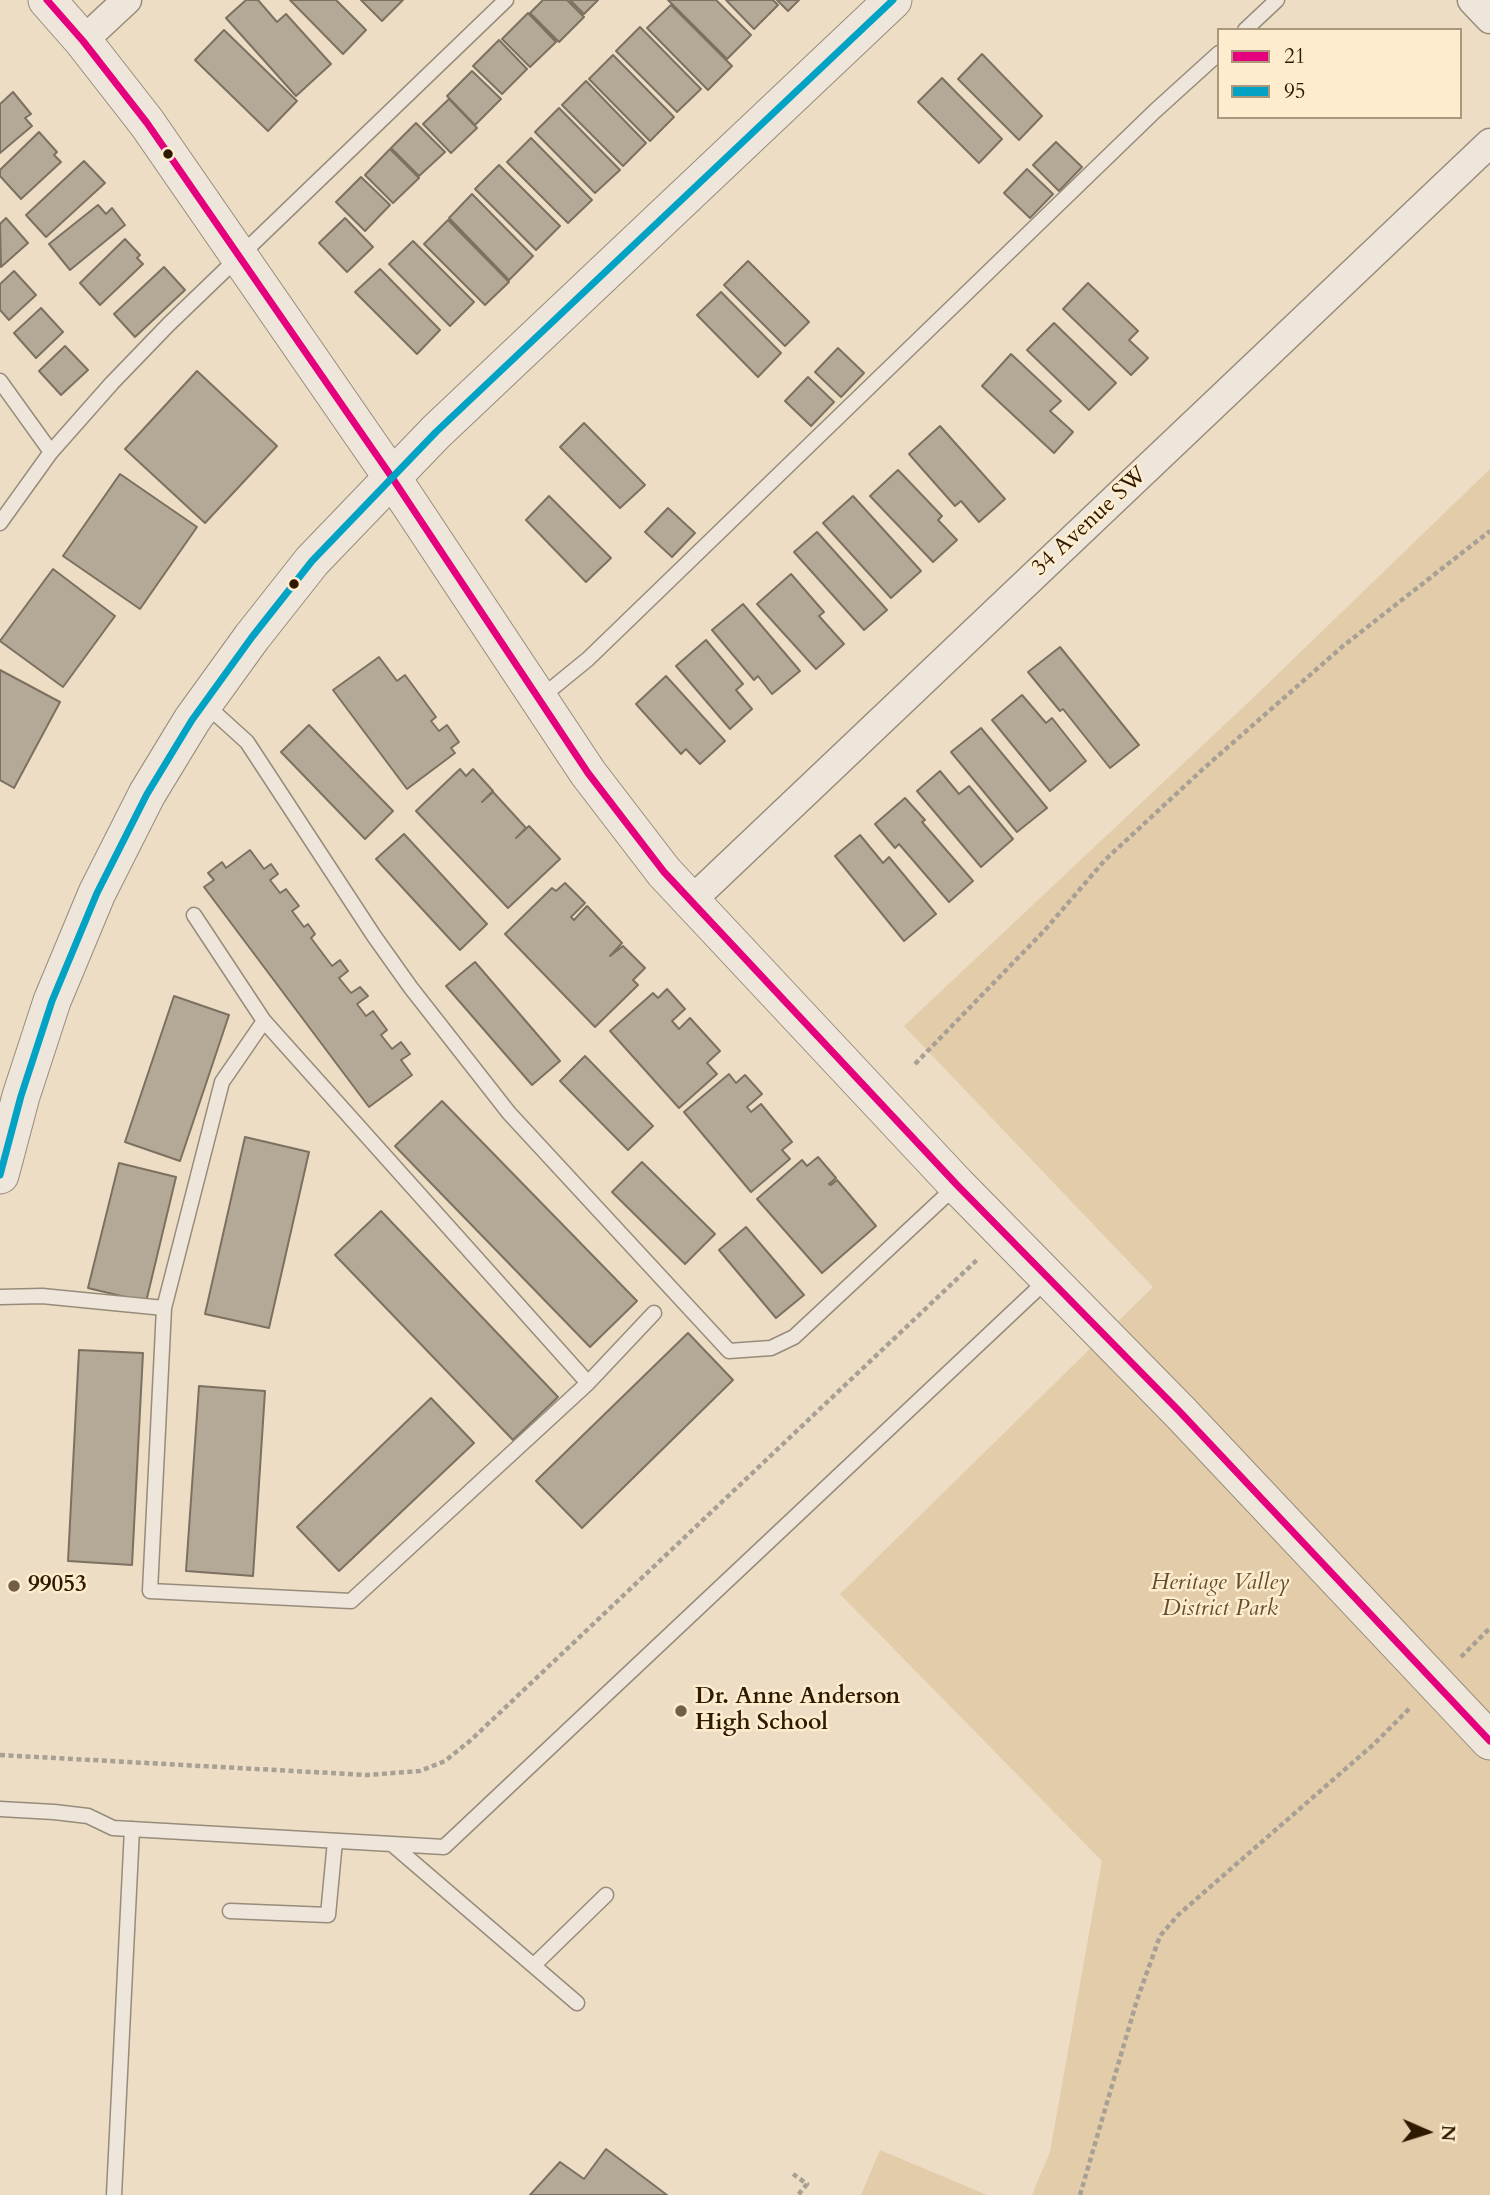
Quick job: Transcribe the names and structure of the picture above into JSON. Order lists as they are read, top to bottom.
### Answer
{
  "streets": {
    "street": ["34 Avenue SW"]
  },
  "parks": ["Heritage Valley District Park"],
  "places": ["99053", "Dr. Anne Anderson High School"],
  "lines": ["transit line 21", "transit line 95"],
  "legend": ["21", "95"],
  "north": "right"
}
